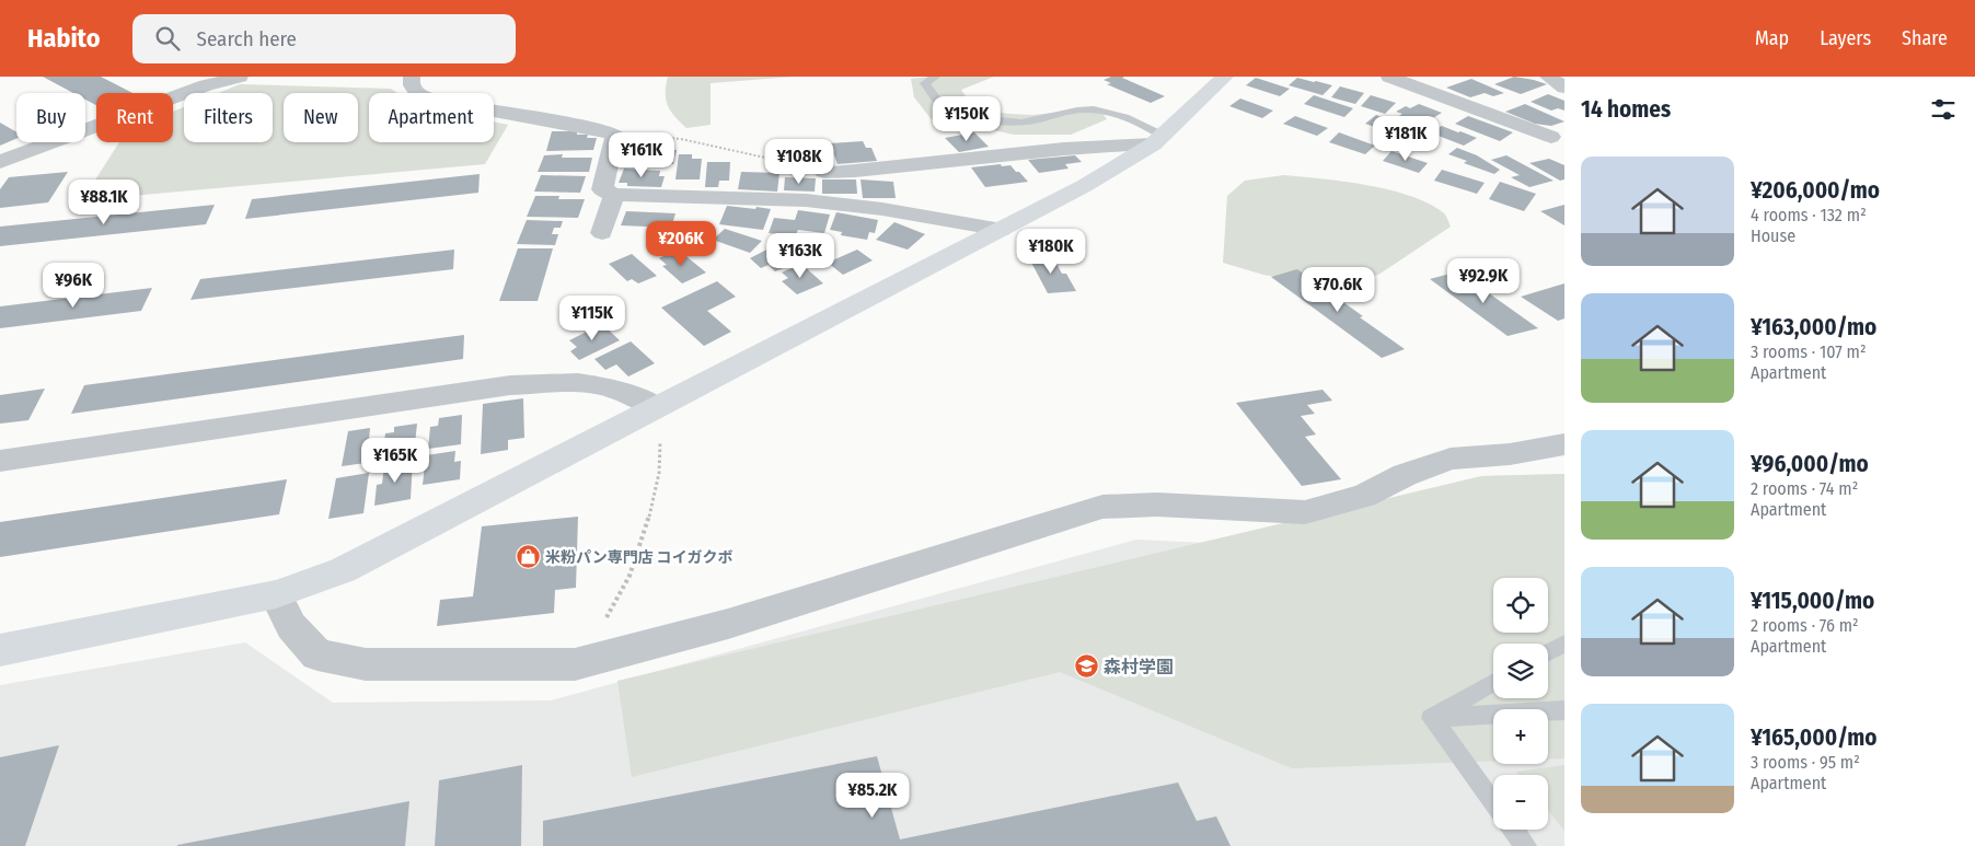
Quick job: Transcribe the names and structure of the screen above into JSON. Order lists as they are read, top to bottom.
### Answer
{
  "places": {
    "shop": ["米粉パン専門店 コイガクボ"],
    "school or university": ["森村学園"]
  },
  "page": {
    "header": "Habito",
    "search": "Search here",
    "nav": ["Map", "Layers", "Share"],
    "heading": "14 homes",
    "chip": [
      "Buy",
      "Rent",
      "Filters",
      "New",
      "Apartment"
    ],
    "price": [
      "¥150K",
      "¥181K",
      "¥161K",
      "¥108K",
      "¥88.1K",
      "¥206K",
      "¥180K",
      "¥163K",
      "¥92.9K",
      "¥96K",
      "¥70.6K",
      "¥115K",
      "¥165K",
      "¥85.2K"
    ],
    "list": [
      {
        "name": "¥206,000/mo",
        "note": "4 rooms · 132 m² · House"
      },
      {
        "name": "¥163,000/mo",
        "note": "3 rooms · 107 m² · Apartment"
      },
      {
        "name": "¥96,000/mo",
        "note": "2 rooms · 74 m² · Apartment"
      },
      {
        "name": "¥115,000/mo",
        "note": "2 rooms · 76 m² · Apartment"
      },
      {
        "name": "¥165,000/mo",
        "note": "3 rooms · 95 m² · Apartment"
      }
    ],
    "map_buttons": ["+", "−"]
  }
}
